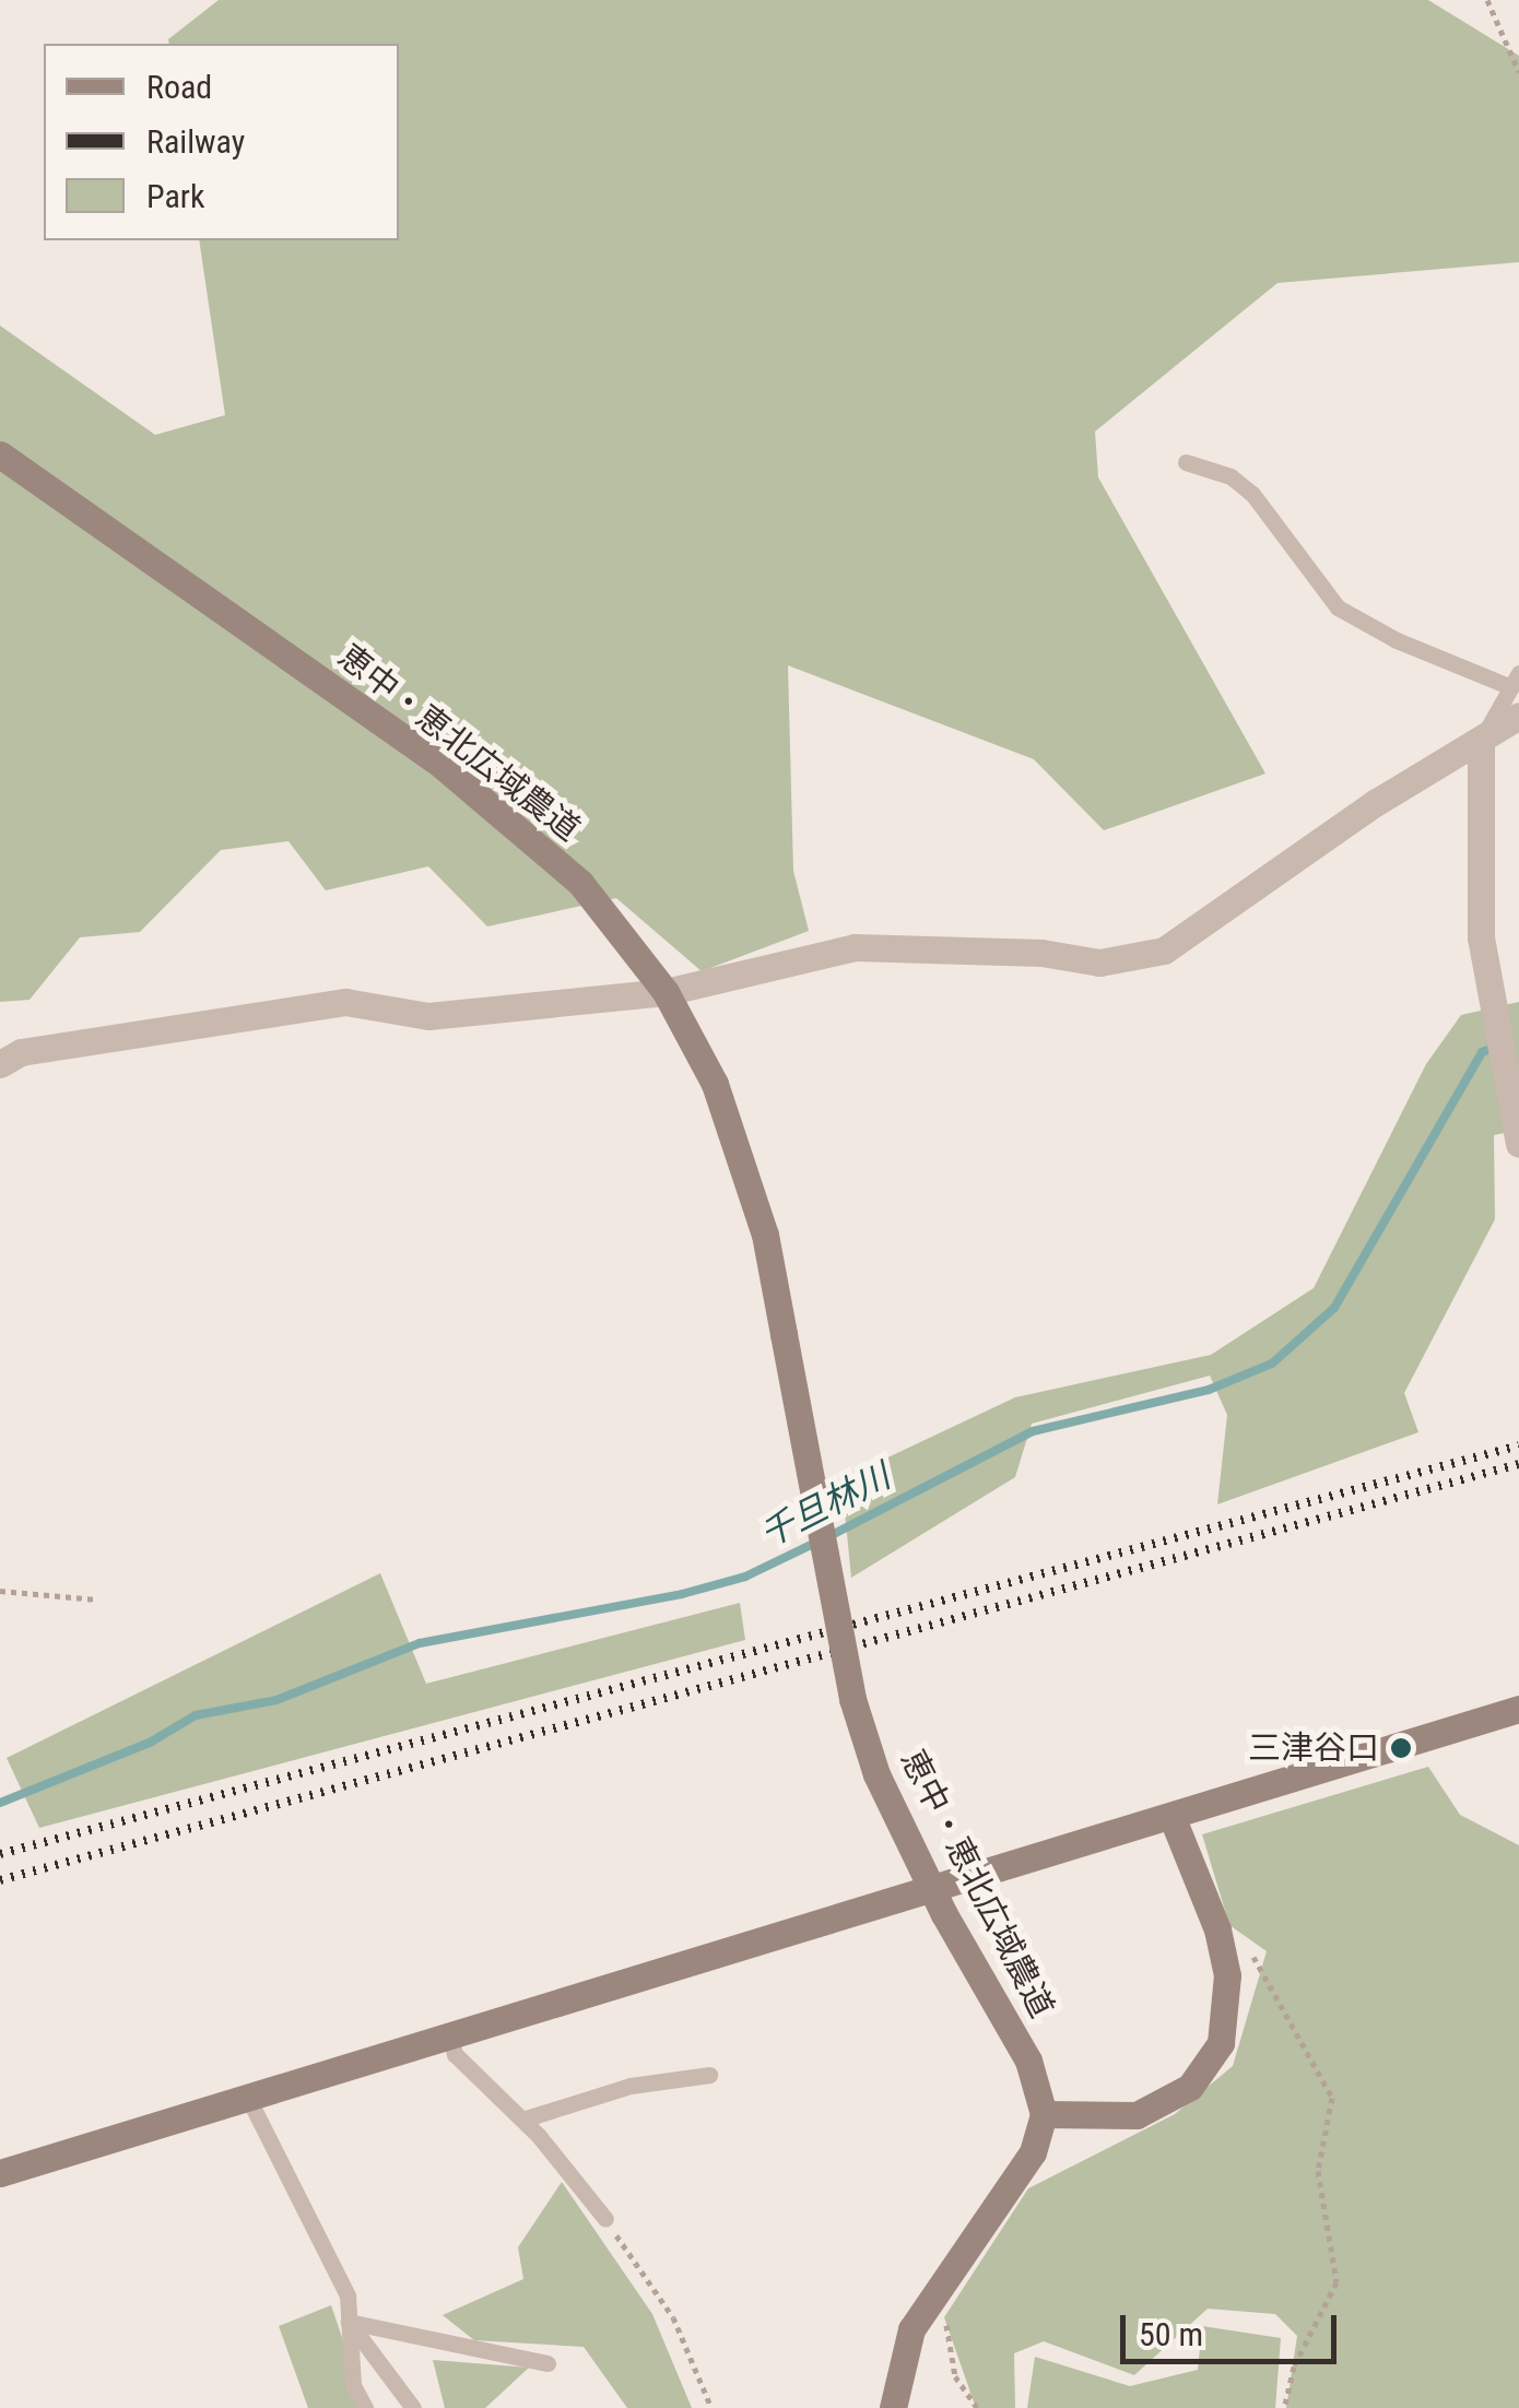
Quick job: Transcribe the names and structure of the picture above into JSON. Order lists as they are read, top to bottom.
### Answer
{
  "streets": {
    "street": ["恵中・恵北広域農道"]
  },
  "water": ["千旦林川"],
  "places": ["三津谷口"],
  "legend": ["Road", "Railway", "Park"],
  "scale_bar": "50 m"
}
